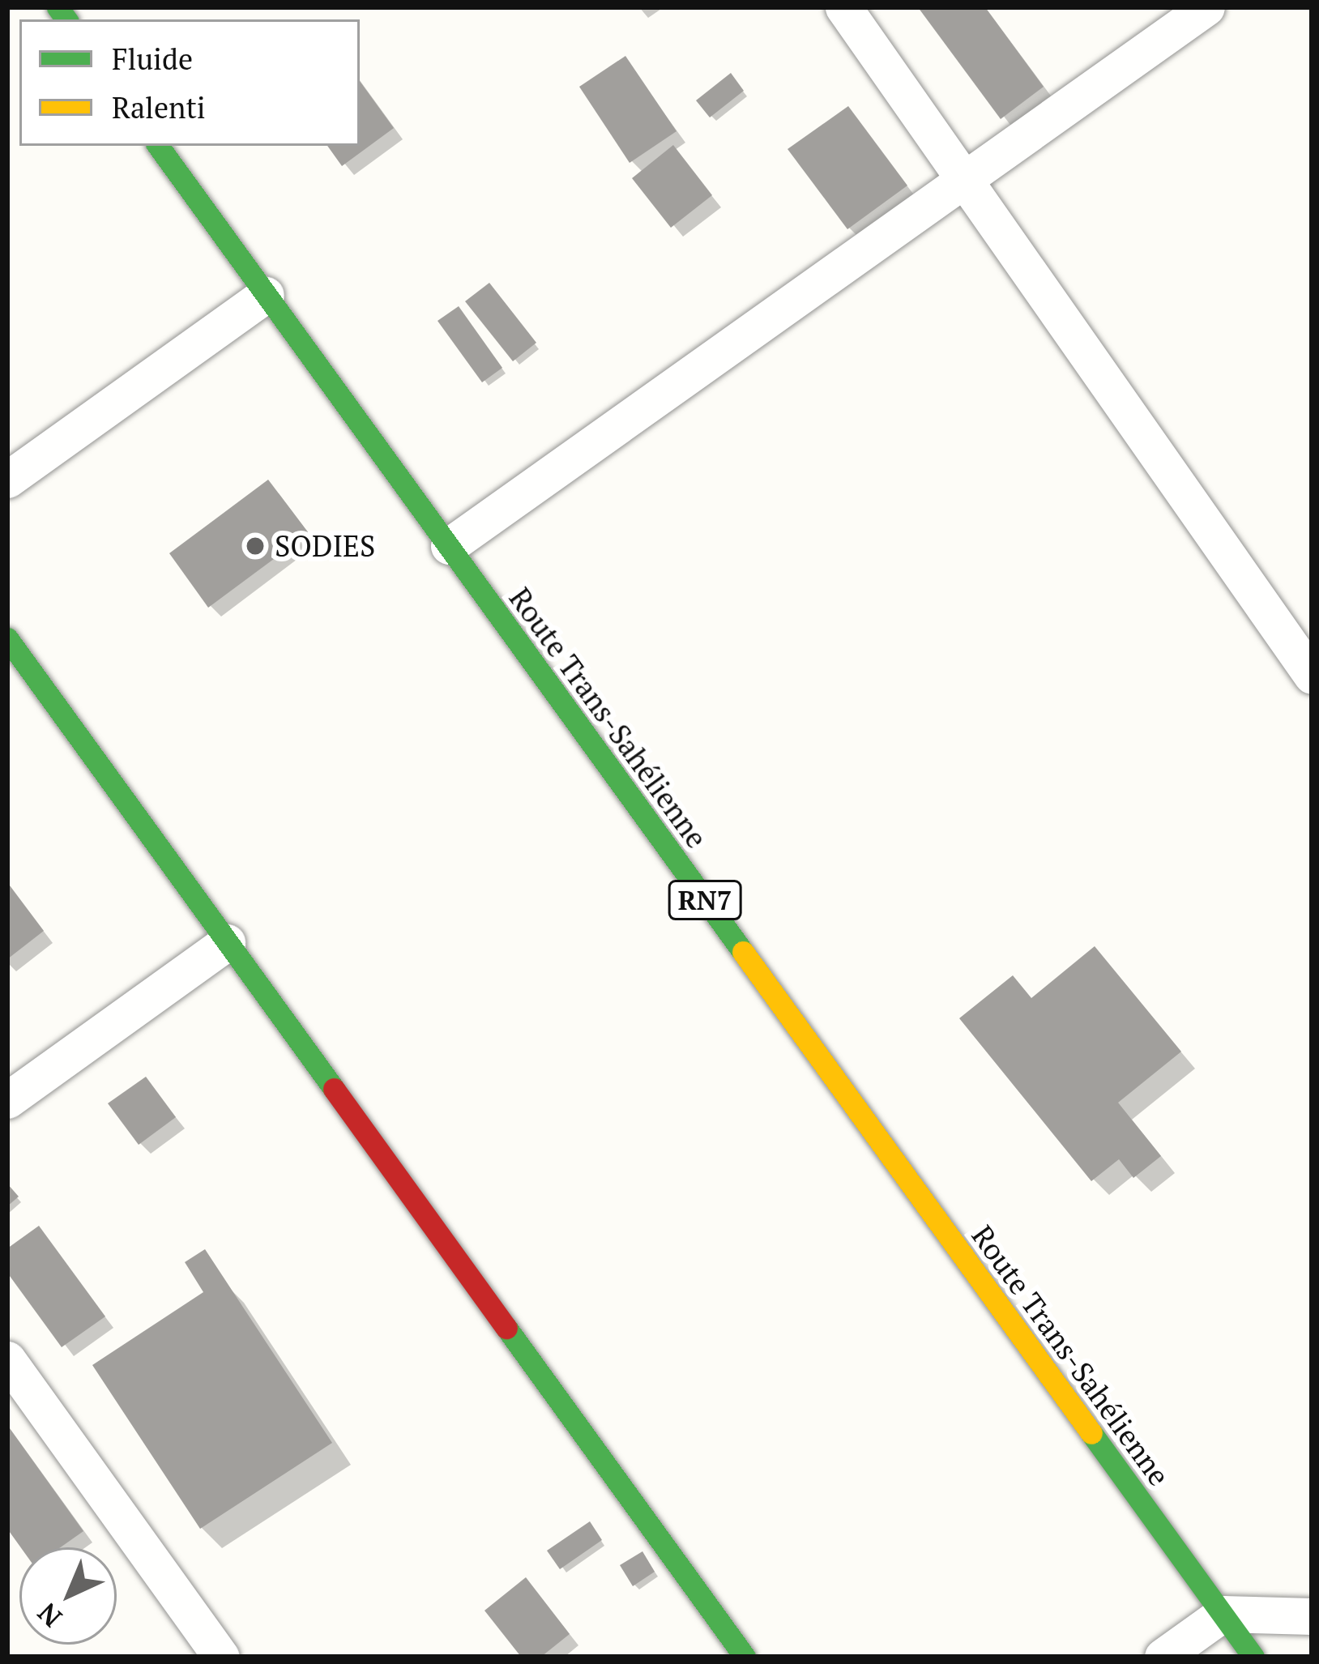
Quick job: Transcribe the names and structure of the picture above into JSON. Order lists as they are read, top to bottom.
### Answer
{
  "streets": {
    "main road": ["Route Trans-Sahélienne", "RN7"]
  },
  "places": ["SODIES"],
  "legend": ["Fluide", "Ralenti"],
  "north": "bottom left"
}
